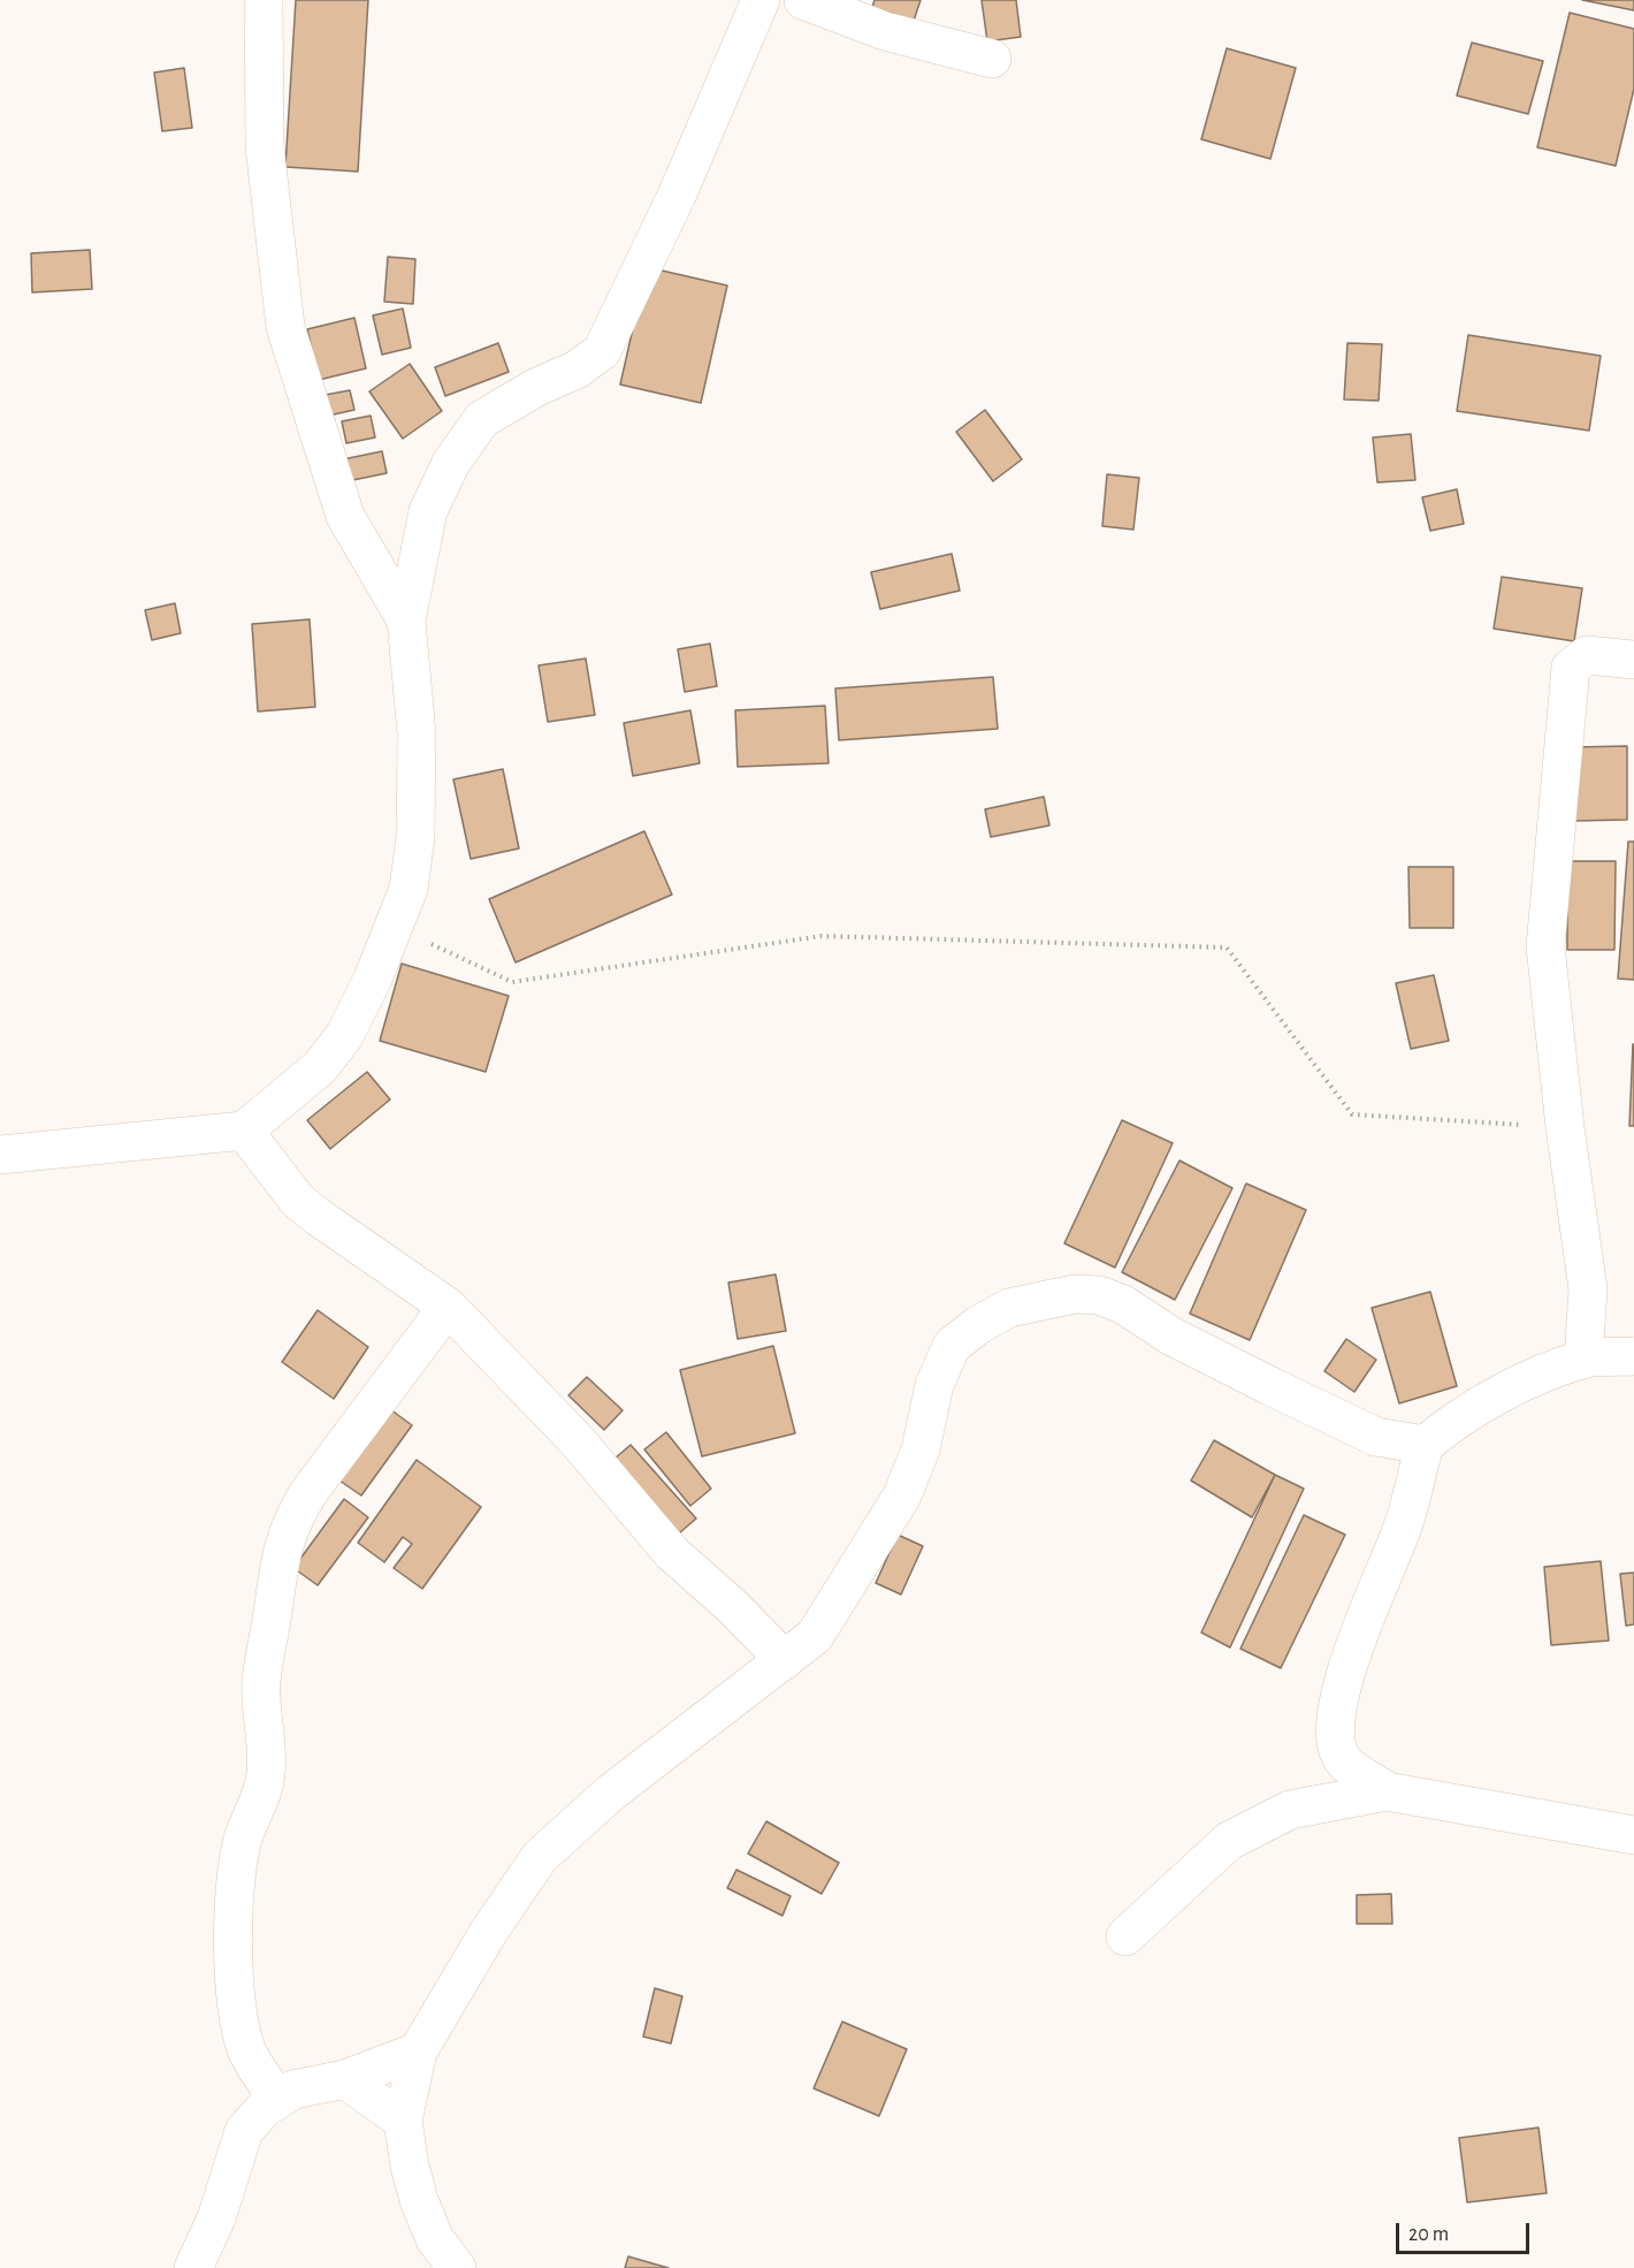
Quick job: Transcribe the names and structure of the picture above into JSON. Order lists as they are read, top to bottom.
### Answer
{
  "scale_bar": "20 m"
}
